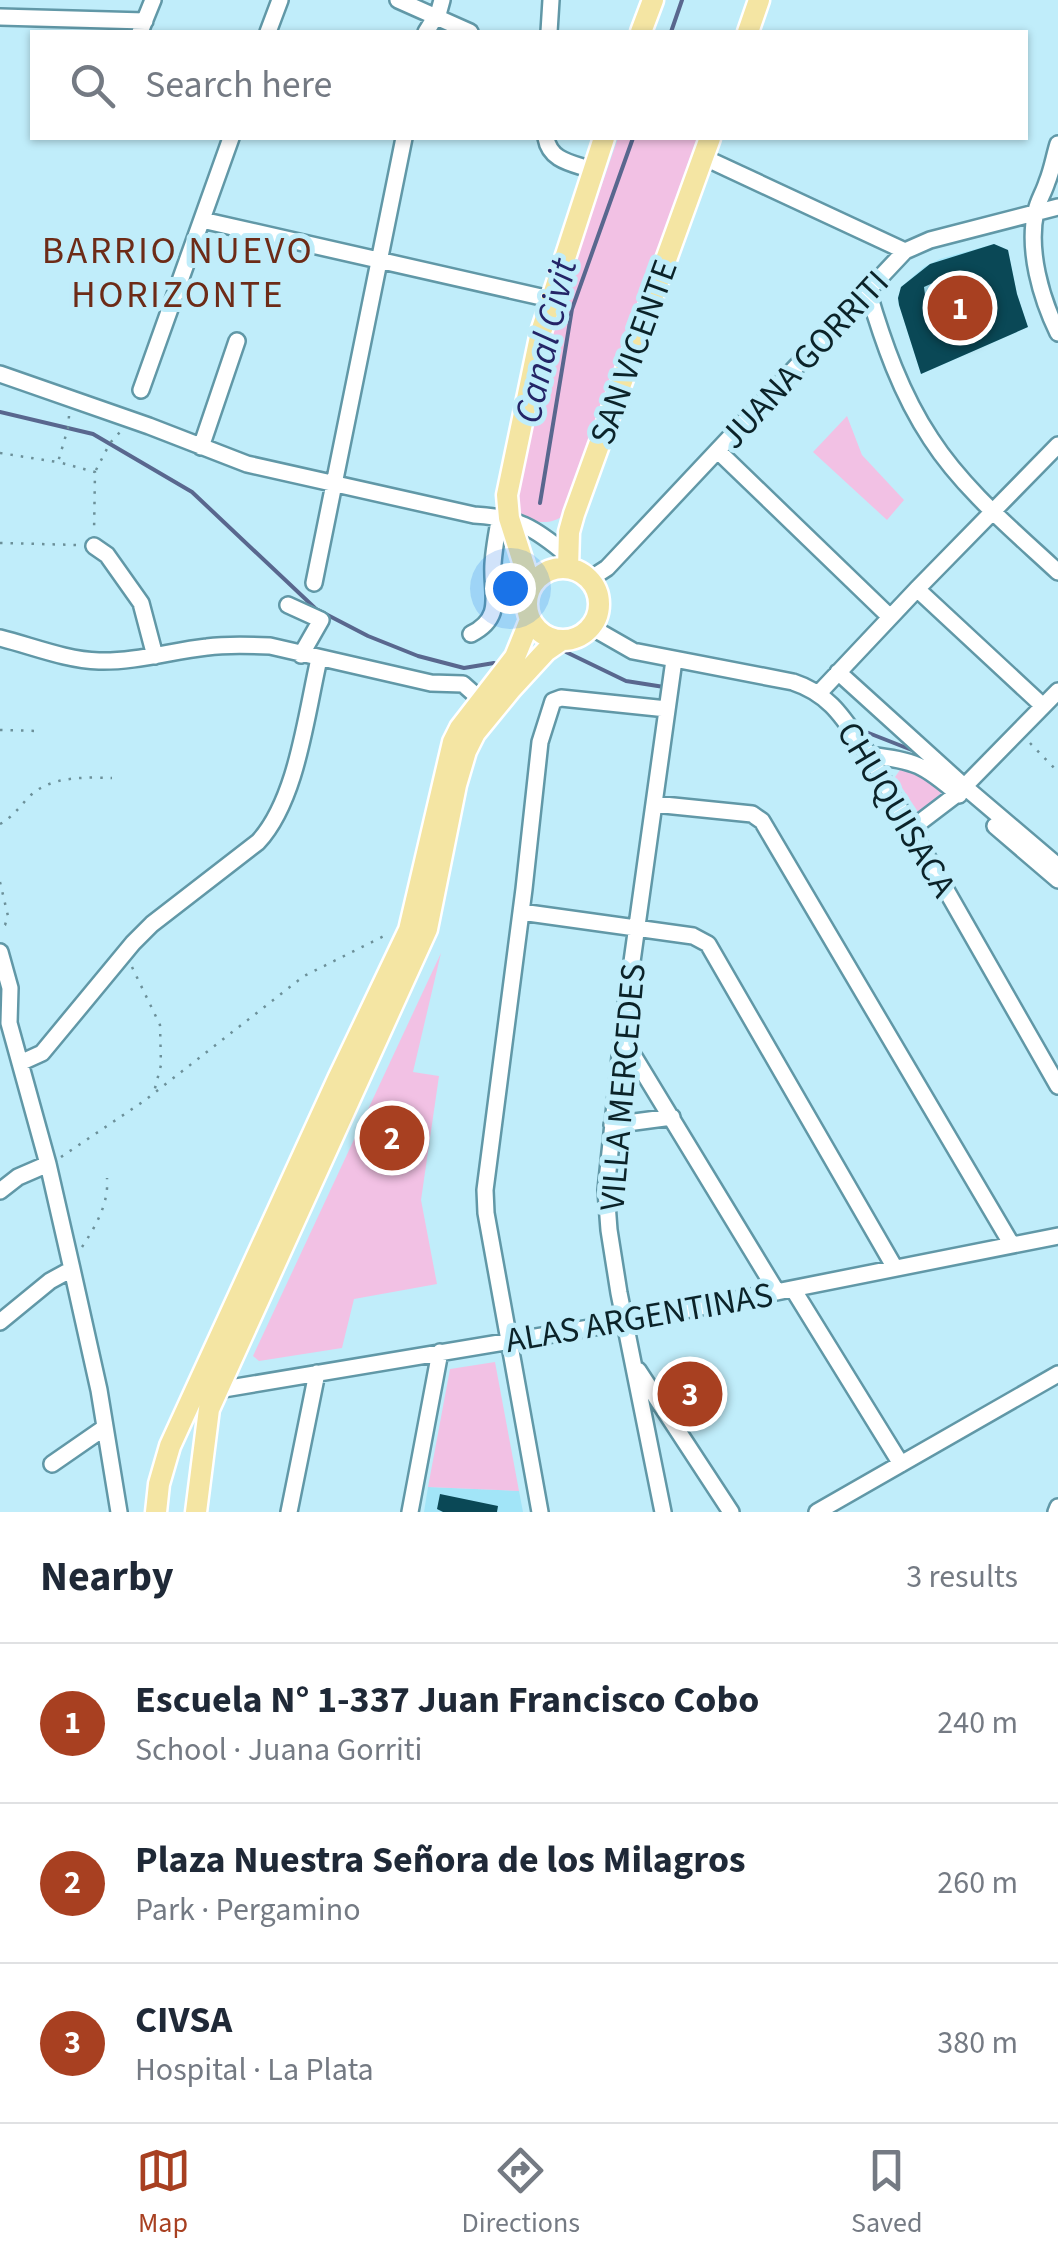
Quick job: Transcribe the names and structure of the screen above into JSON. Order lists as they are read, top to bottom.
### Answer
{
  "streets": {
    "main road": ["SAN VICENTE"],
    "street": [
      "JUANA GORRITI",
      "CHUQUISACA",
      "VILLA MERCEDES",
      "ALAS ARGENTINAS"
    ]
  },
  "crossings": [
    ["SAN VICENTE", "JUANA GORRITI"],
    ["SAN VICENTE", "CHUQUISACA"],
    ["JUANA GORRITI", "CHUQUISACA"],
    ["CHUQUISACA", "VILLA MERCEDES"],
    ["VILLA MERCEDES", "ALAS ARGENTINAS"]
  ],
  "districts": ["BARRIO NUEVO HORIZONTE"],
  "water": ["Canal Civit"],
  "page": {
    "search": "Search here",
    "pins": ["1", "2", "3"],
    "heading": ["Nearby", "3 results"],
    "list": [
      {
        "mark": "1",
        "name": "Escuela N° 1-337 Juan Francisco Cobo",
        "note": "School · Juana Gorriti",
        "value": "240 m"
      },
      {
        "mark": "2",
        "name": "Plaza Nuestra Señora de los Milagros",
        "note": "Park · Pergamino",
        "value": "260 m"
      },
      {
        "mark": "3",
        "name": "CIVSA",
        "note": "Hospital · La Plata",
        "value": "380 m"
      }
    ],
    "nav": ["Map", "Directions", "Saved"]
  }
}
